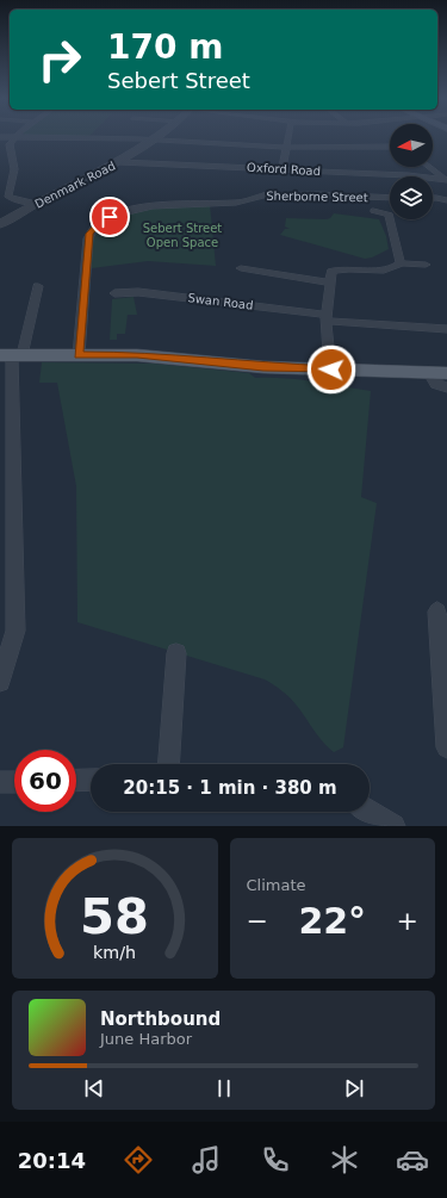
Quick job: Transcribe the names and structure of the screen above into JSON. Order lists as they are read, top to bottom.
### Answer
{
  "streets": {
    "street": [
      "Oxford Road",
      "Denmark Road",
      "Sherborne Street",
      "Swan Road"
    ]
  },
  "crossings": [
    ["Oxford Road", "Denmark Road"]
  ],
  "parks": ["Sebert Street Open Space"],
  "north": "left",
  "page": {
    "turn": ["170 m", "Sebert Street"],
    "limit": "60",
    "trip": "20:15 · 1 min · 380 m",
    "tile": "Climate",
    "heat": ["−", "22°", "+"],
    "song": ["Northbound", "June Harbor"],
    "tabs": "20:14",
    "gauge": ["58", "km/h"]
  }
}
